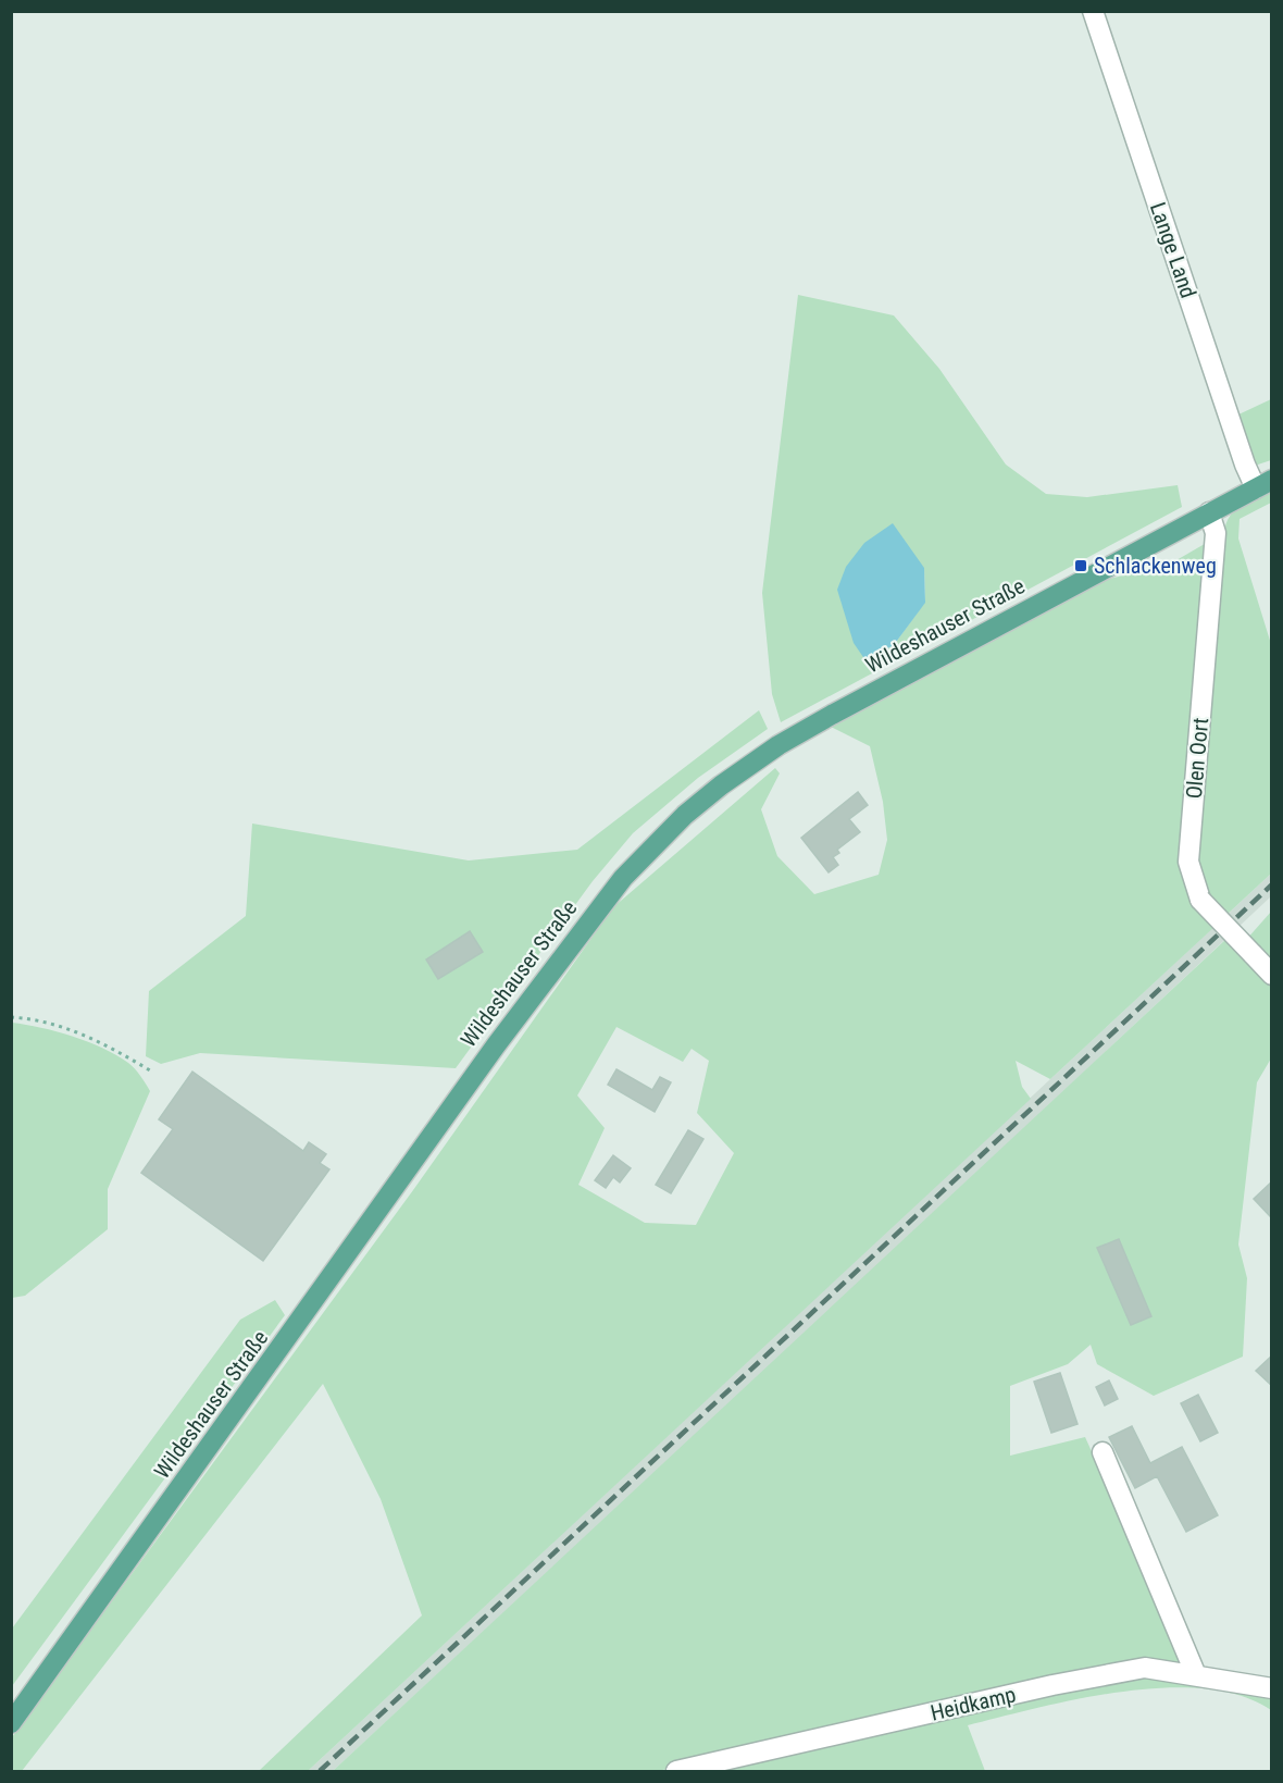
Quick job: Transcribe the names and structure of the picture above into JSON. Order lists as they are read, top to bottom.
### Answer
{
  "streets": {
    "main road": ["Wildeshauser Straße"],
    "street": ["Lange Land", "Olen Oort", "Heidkamp"]
  },
  "crossings": [
    ["Lange Land", "Wildeshauser Straße"],
    ["Wildeshauser Straße", "Olen Oort"]
  ],
  "places": {
    "transit": ["Schlackenweg"]
  }
}
